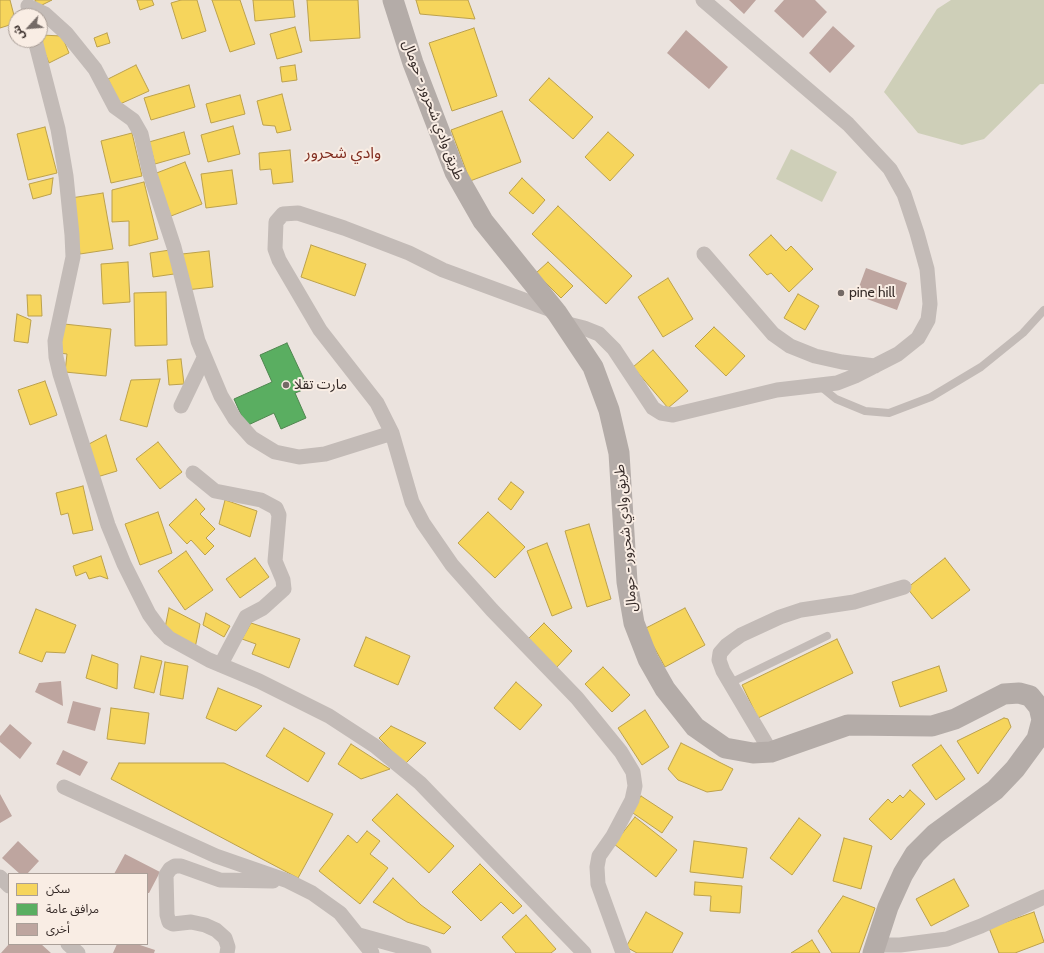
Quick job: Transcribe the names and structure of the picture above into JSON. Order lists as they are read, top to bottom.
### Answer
{
  "streets": {
    "main road": ["طريق وادي شحرور - حومال"]
  },
  "districts": ["وادي شحرور"],
  "places": ["pine hill", "مارت تقلا"],
  "legend": ["سكن", "مرافق عامة", "أخرى"],
  "north": "bottom left"
}
